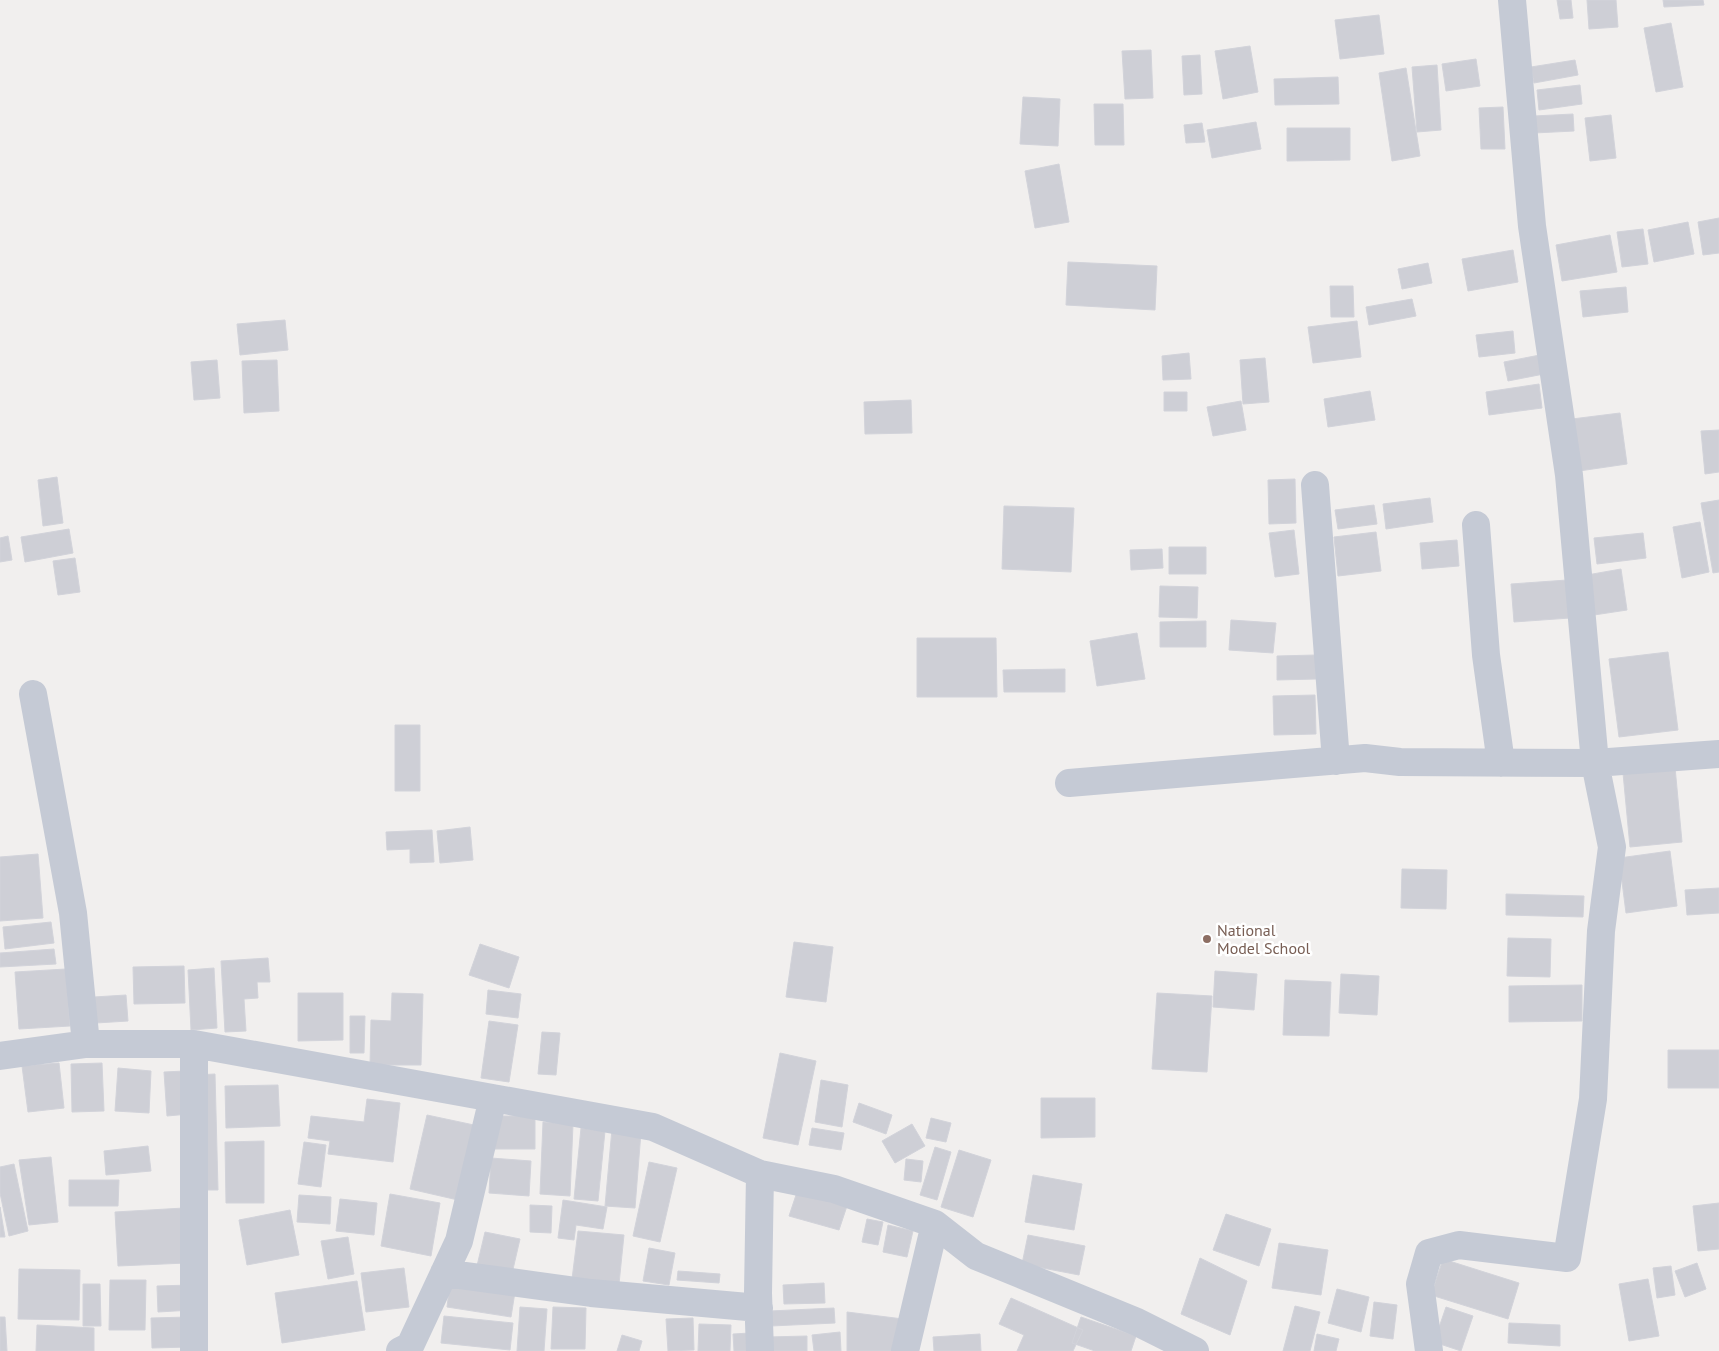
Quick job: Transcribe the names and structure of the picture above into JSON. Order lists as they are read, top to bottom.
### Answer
{
  "places": ["National Model School"]
}
